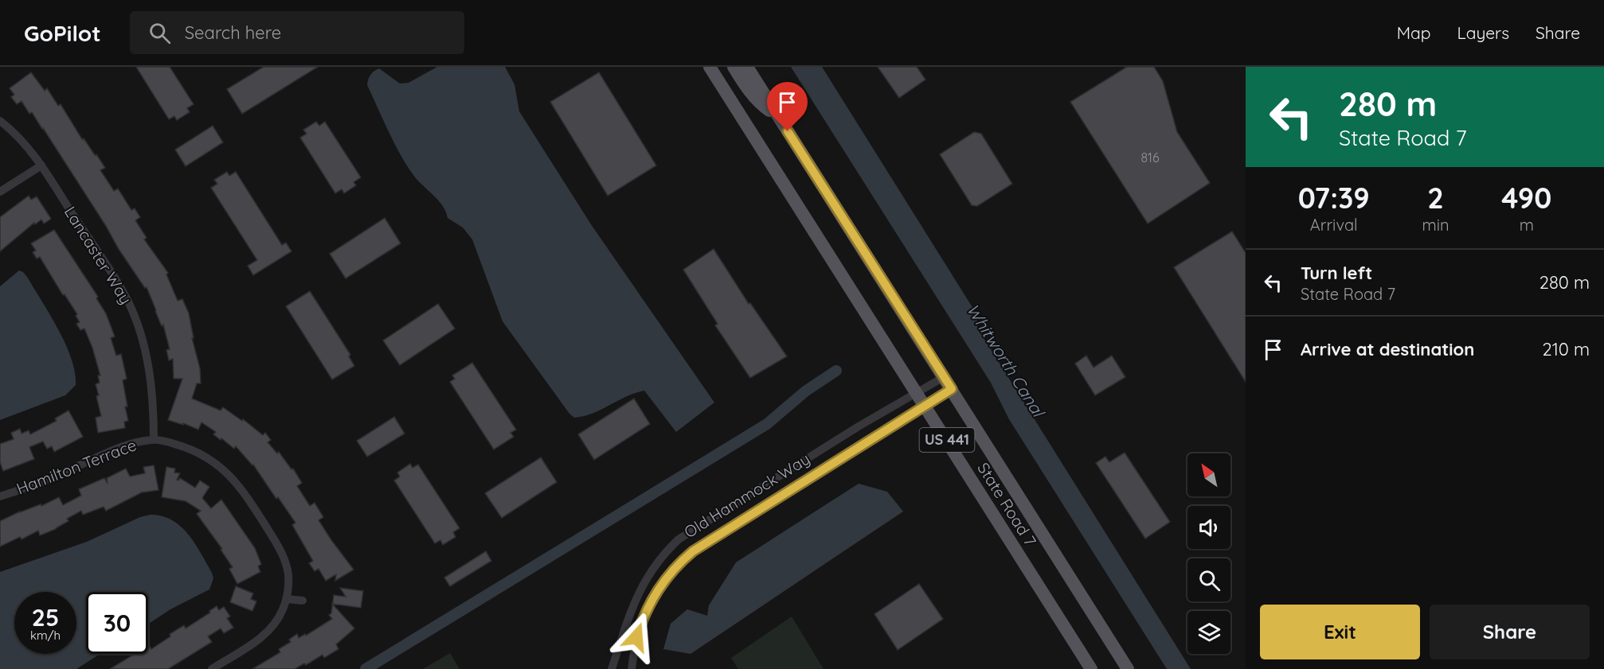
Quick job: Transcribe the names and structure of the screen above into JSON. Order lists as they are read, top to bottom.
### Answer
{
  "streets": {
    "main road": ["US 441", "State Road 7"],
    "street": ["Lancaster Way", "Hamilton Terrace", "Old Hammock Way"]
  },
  "crossings": [
    ["Lancaster Way", "Hamilton Terrace"],
    ["Old Hammock Way", "State Road 7"]
  ],
  "water": ["Whitworth Canal"],
  "house_numbers": ["816"],
  "north": "top left",
  "page": {
    "header": "GoPilot",
    "search": "Search here",
    "nav": ["Map", "Layers", "Share"],
    "turn": ["280 m", "State Road 7"],
    "eta": [
      "07:39",
      "Arrival",
      "2",
      "min",
      "490",
      "m"
    ],
    "list": [
      {
        "name": "Turn left",
        "note": "State Road 7",
        "value": "280 m"
      },
      {
        "name": "Arrive at destination",
        "value": "210 m"
      }
    ],
    "speed": "25 km/h",
    "limit": "30",
    "buttons": ["Exit", "Share"]
  }
}
